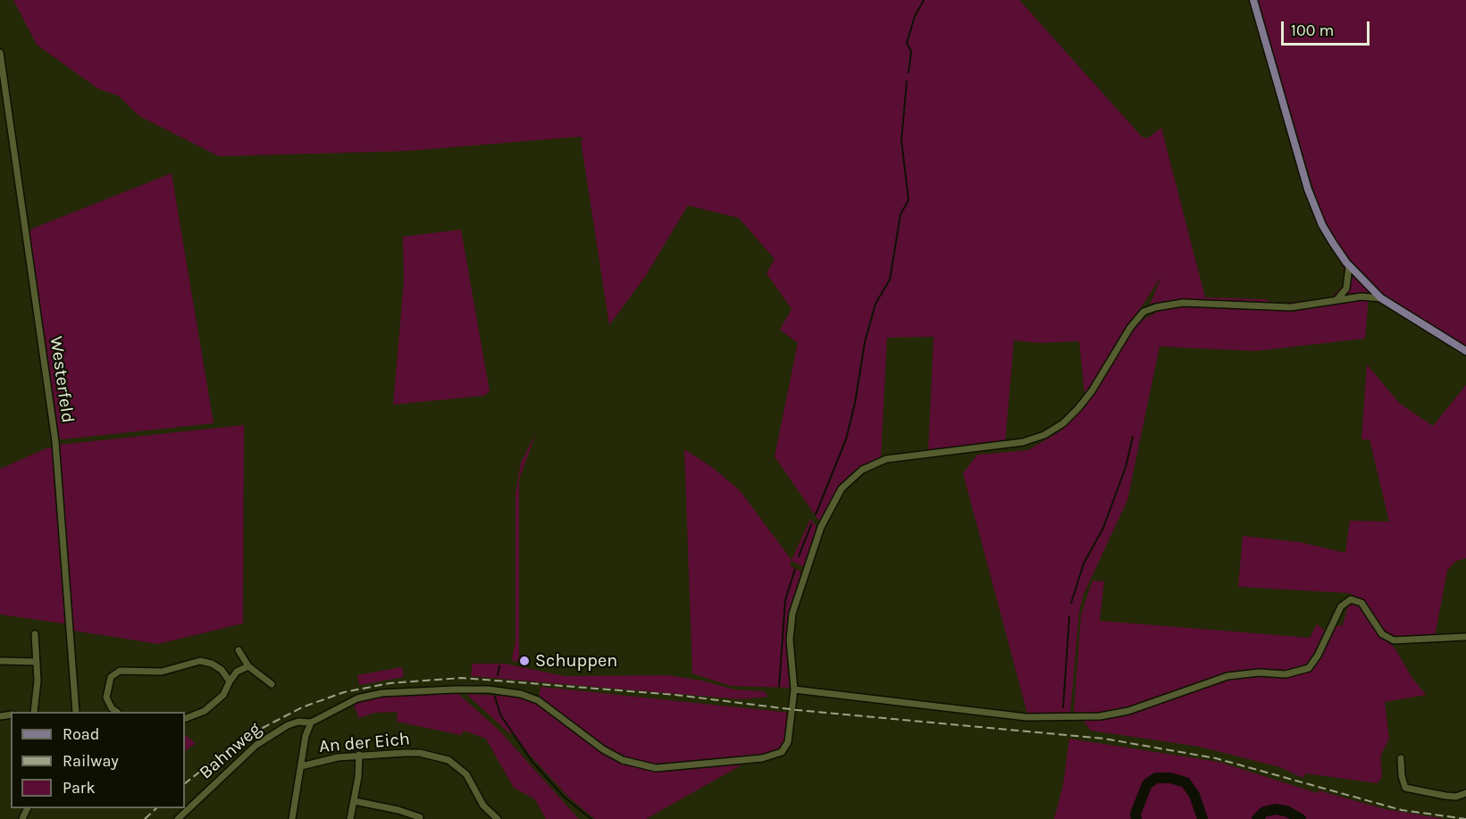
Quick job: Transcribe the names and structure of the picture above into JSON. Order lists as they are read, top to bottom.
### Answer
{
  "streets": {
    "street": ["Westerfeld", "An der Eich", "Bahnweg"]
  },
  "places": ["Schuppen"],
  "legend": ["Road", "Railway", "Park"],
  "scale_bar": "100 m"
}
